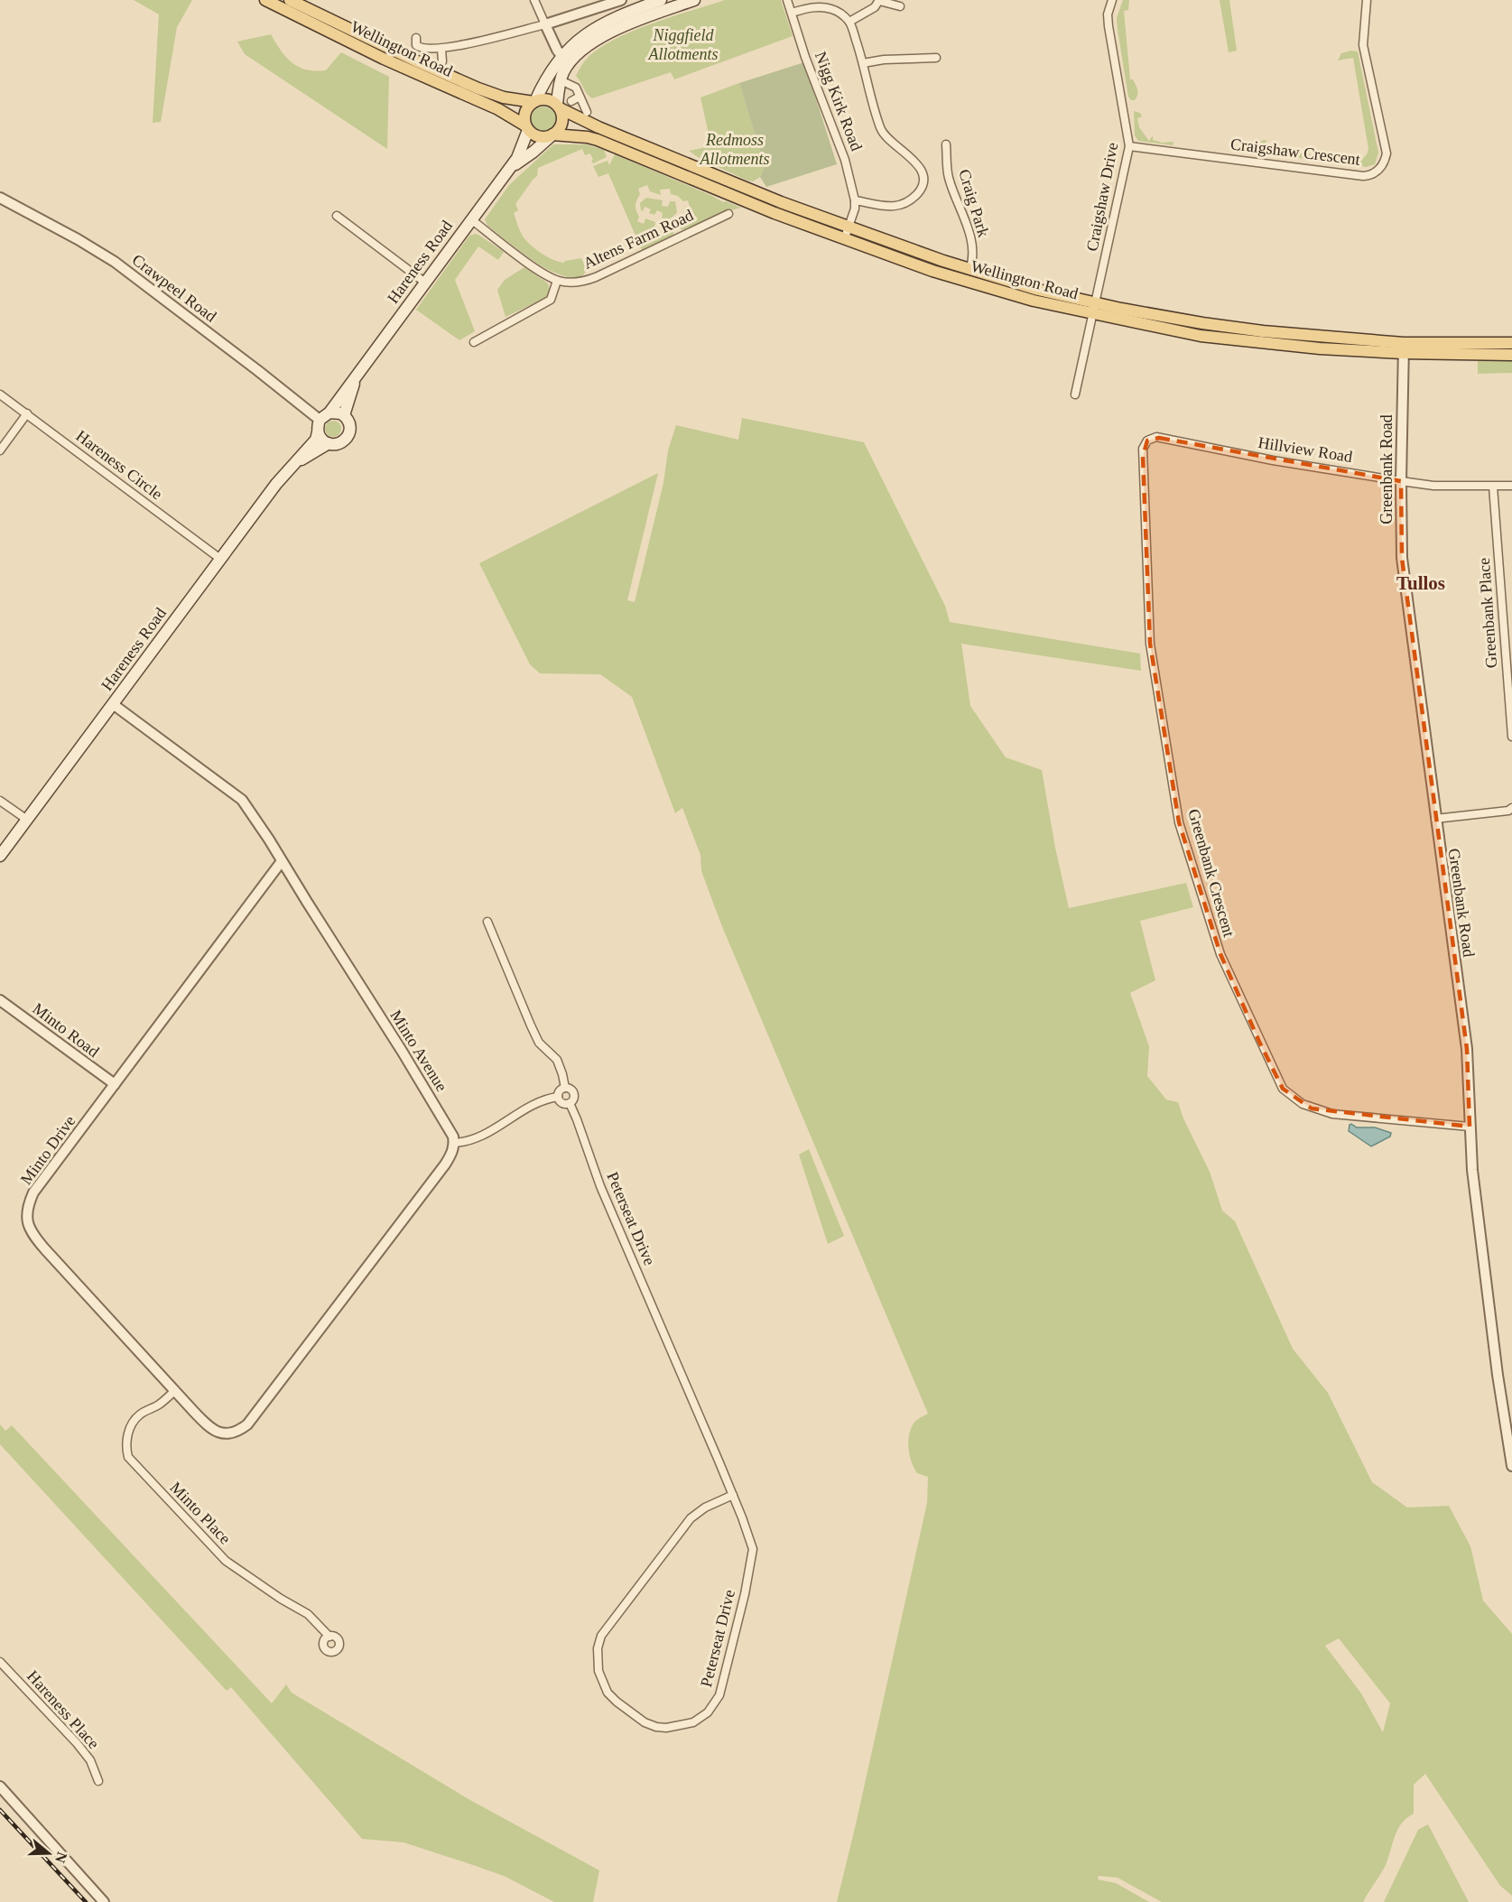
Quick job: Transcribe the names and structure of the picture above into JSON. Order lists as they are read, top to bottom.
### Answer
{
  "streets": {
    "main road": ["Wellington Road", "Hareness Road"],
    "street": [
      "Nigg Kirk Road",
      "Craigshaw Crescent",
      "Craigshaw Drive",
      "Craig Park",
      "Altens Farm Road",
      "Crawpeel Road",
      "Hillview Road",
      "Hareness Circle",
      "Greenbank Road",
      "Greenbank Place",
      "Greenbank Crescent",
      "Minto Road",
      "Minto Avenue",
      "Minto Drive",
      "Peterseat Drive",
      "Minto Place",
      "Hareness Place"
    ]
  },
  "crossings": [
    ["Wellington Road", "Nigg Kirk Road"],
    ["Wellington Road", "Craigshaw Drive"],
    ["Wellington Road", "Craig Park"],
    ["Wellington Road", "Hareness Road"],
    ["Wellington Road", "Greenbank Road"],
    ["Craigshaw Crescent", "Craigshaw Drive"],
    ["Hareness Road", "Crawpeel Road"],
    ["Hareness Road", "Hareness Circle"],
    ["Hareness Road", "Minto Avenue"],
    ["Hillview Road", "Greenbank Road"],
    ["Hillview Road", "Greenbank Place"],
    ["Hillview Road", "Greenbank Crescent"],
    ["Greenbank Road", "Greenbank Crescent"],
    ["Minto Road", "Minto Drive"],
    ["Minto Avenue", "Minto Drive"],
    ["Minto Drive", "Minto Place"]
  ],
  "districts": ["Tullos"],
  "parks": ["Niggfield Allotments", "Redmoss Allotments"],
  "north": "right"
}
